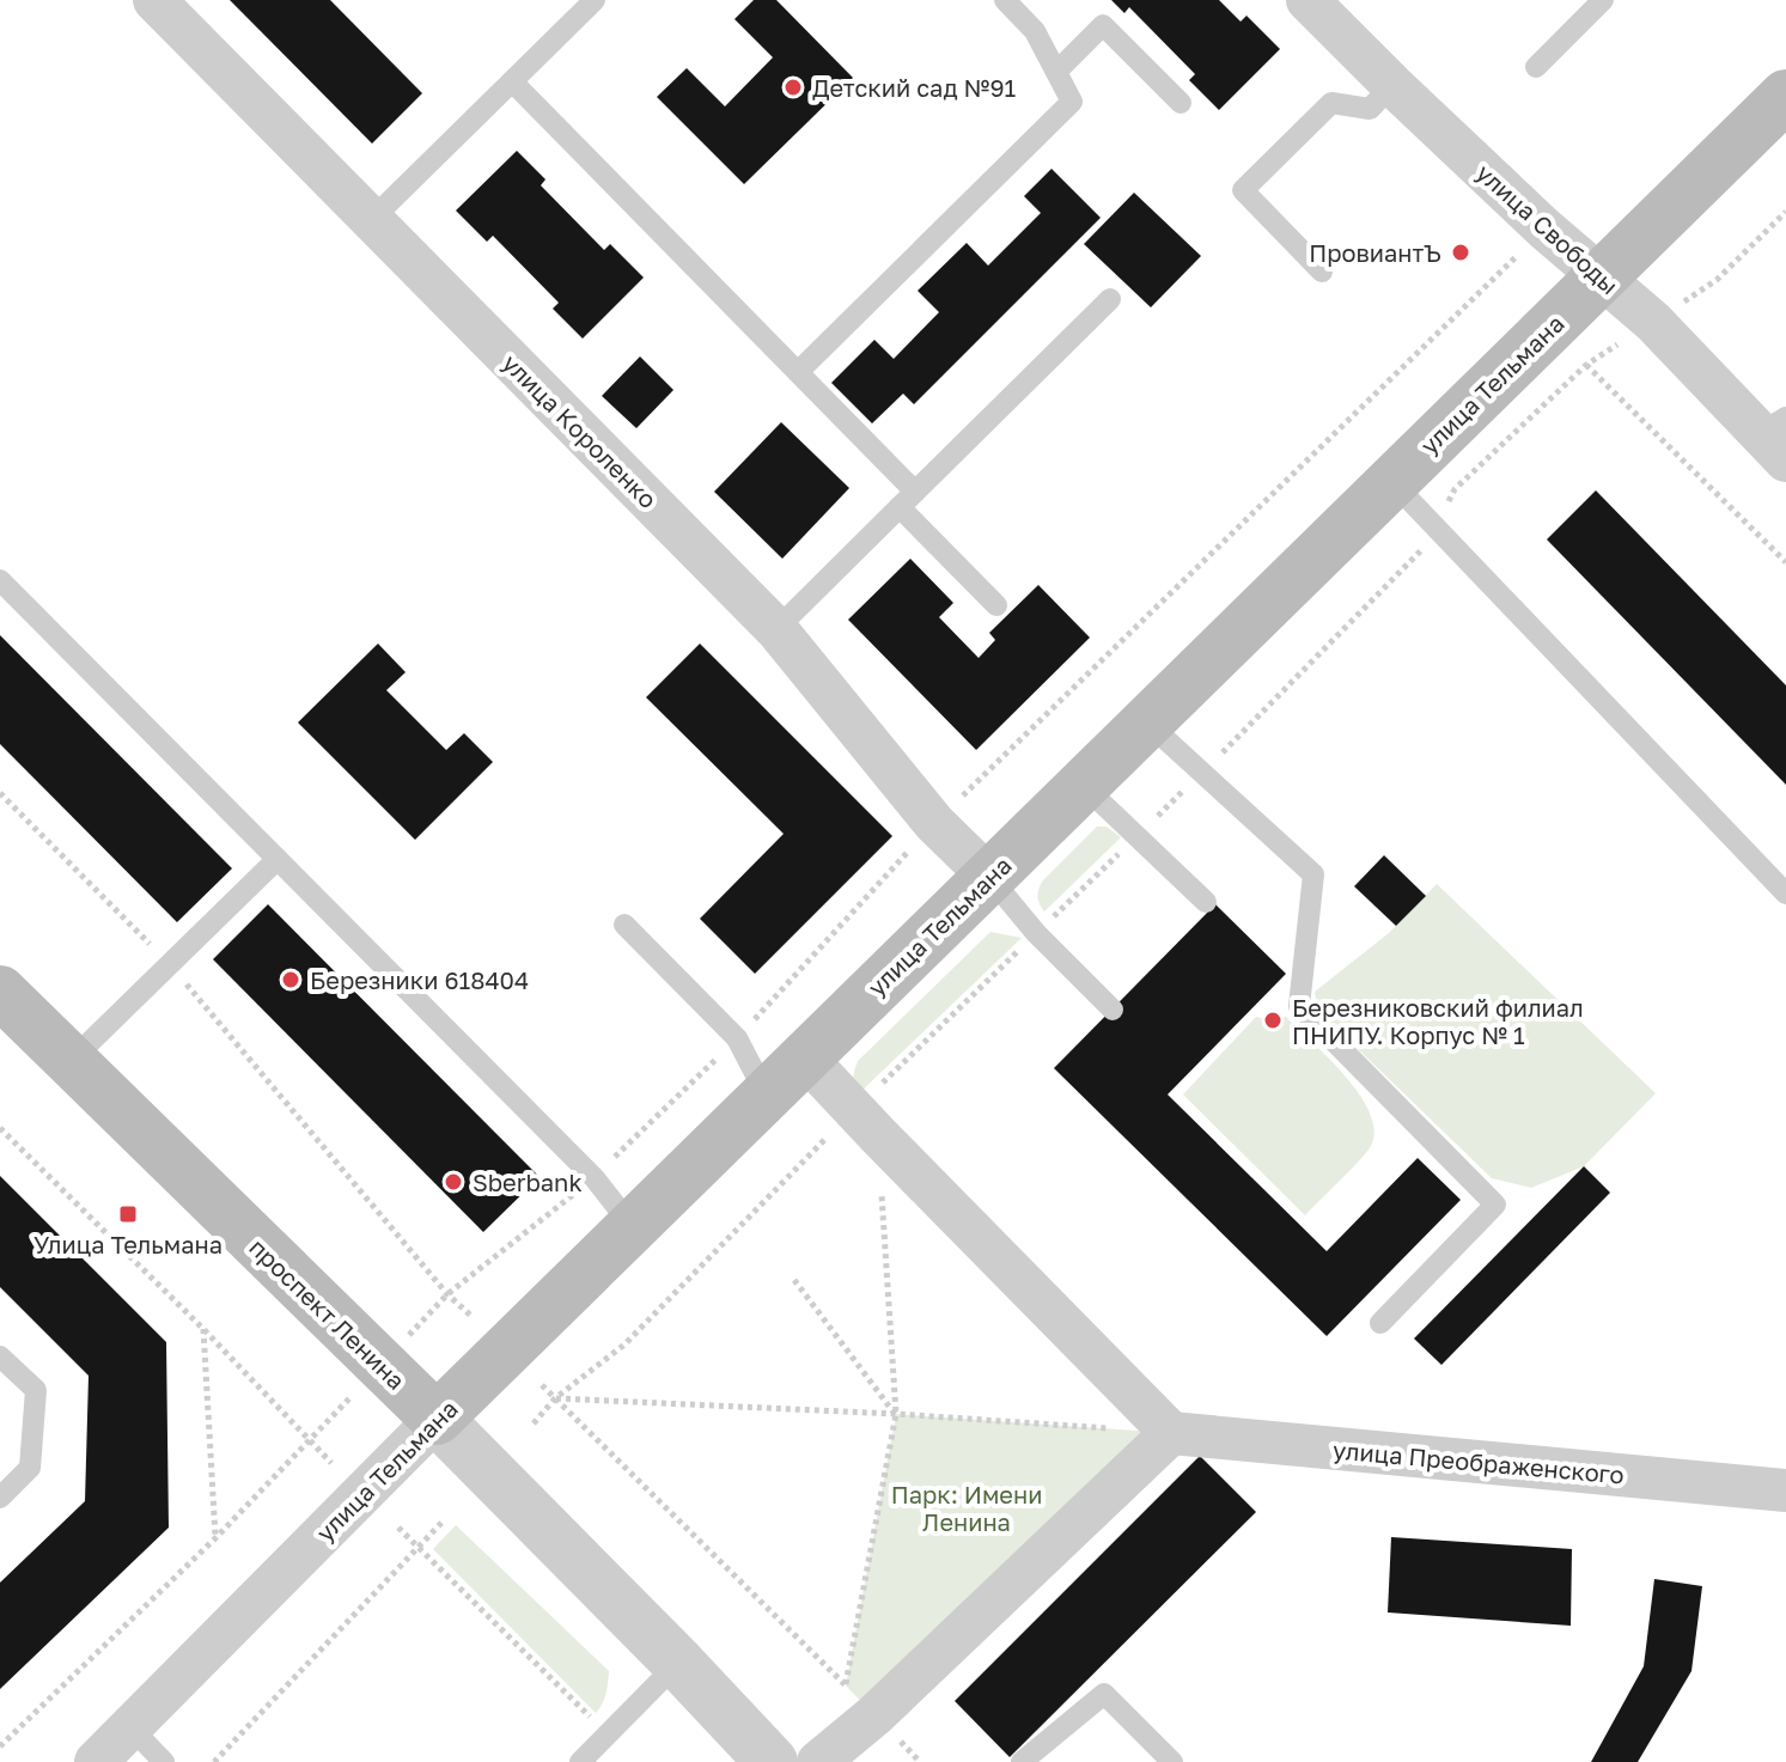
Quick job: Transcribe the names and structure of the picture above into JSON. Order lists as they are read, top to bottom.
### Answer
{
  "streets": {
    "main road": ["улица Тельмана", "проспект Ленина"],
    "street": ["улица Свободы", "улица Короленко", "улица Преображенского"]
  },
  "crossings": [
    ["улица Свободы", "улица Тельмана"],
    ["улица Тельмана", "улица Короленко"],
    ["улица Тельмана", "проспект Ленина"]
  ],
  "parks": ["Парк: Имени Ленина"],
  "places": {
    "other": [
      "Детский сад №91",
      "ПровиантЪ",
      "Березники 618404",
      "Березниковский филиал ПНИПУ. Корпус № 1",
      "Sberbank"
    ],
    "transit": ["Улица Тельмана"]
  }
}
